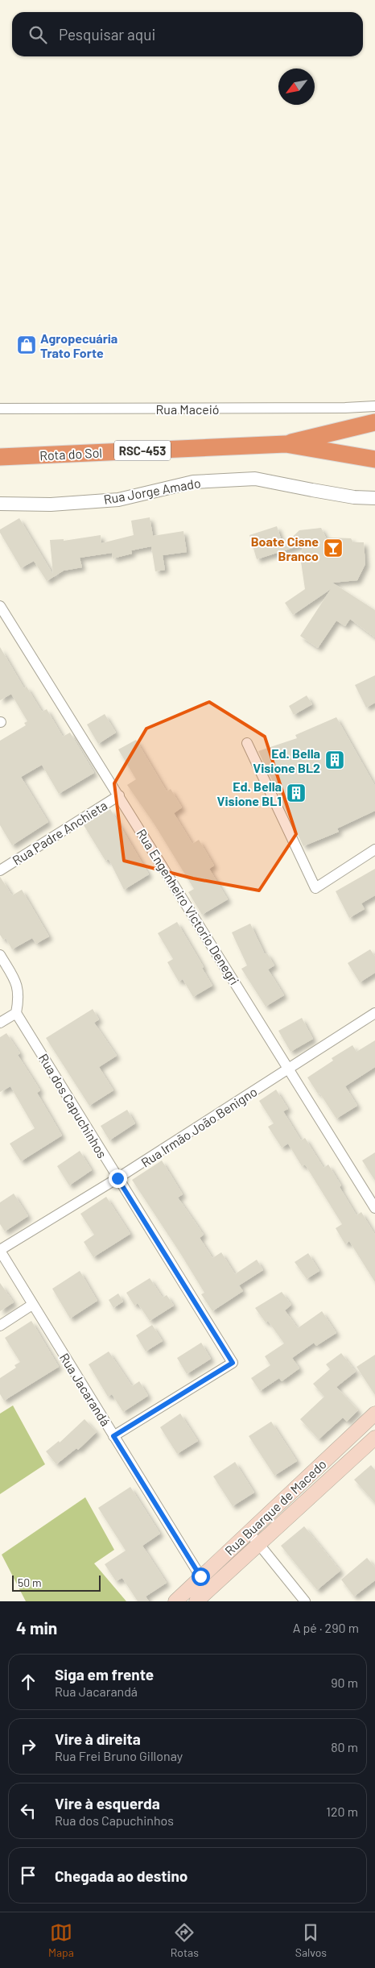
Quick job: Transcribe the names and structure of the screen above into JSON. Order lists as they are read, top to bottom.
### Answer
{
  "streets": {
    "highway": ["RSC-453", "Rota do Sol"],
    "main road": ["Rua Buarque de Macedo"],
    "street": [
      "Rua Maceió",
      "Rua Jorge Amado",
      "Rua Padre Anchieta",
      "Rua Engenheiro Victorio Denegri",
      "Rua dos Capuchinhos",
      "Rua Irmão João Benigno",
      "Rua Jacarandá"
    ]
  },
  "crossings": [
    ["Rua Padre Anchieta", "Rua Engenheiro Victorio Denegri"],
    ["Rua Engenheiro Victorio Denegri", "Rua Irmão João Benigno"],
    ["Rua dos Capuchinhos", "Rua Irmão João Benigno"],
    ["Rua dos Capuchinhos", "Rua Jacarandá"],
    ["Rua Irmão João Benigno", "Rua Jacarandá"],
    ["Rua Jacarandá", "Rua Buarque de Macedo"]
  ],
  "places": {
    "shop": ["Agropecuária Trato Forte"],
    "bar": ["Boate Cisne Branco"],
    "building": ["Ed. Bella Visione BL2", "Ed. Bella Visione BL1"]
  },
  "scale_bar": "50 m",
  "north": "bottom left",
  "page": {
    "search": "Pesquisar aqui",
    "scale": "50 m",
    "heading": ["4 min", "A pé · 290 m"],
    "list": [
      ["Siga em frente", "Rua Jacarandá", "90 m"],
      ["Vire à direita", "Rua Frei Bruno Gillonay", "80 m"],
      ["Vire à esquerda", "Rua dos Capuchinhos", "120 m"],
      "Chegada ao destino"
    ],
    "nav": ["Mapa", "Rotas", "Salvos"]
  }
}
